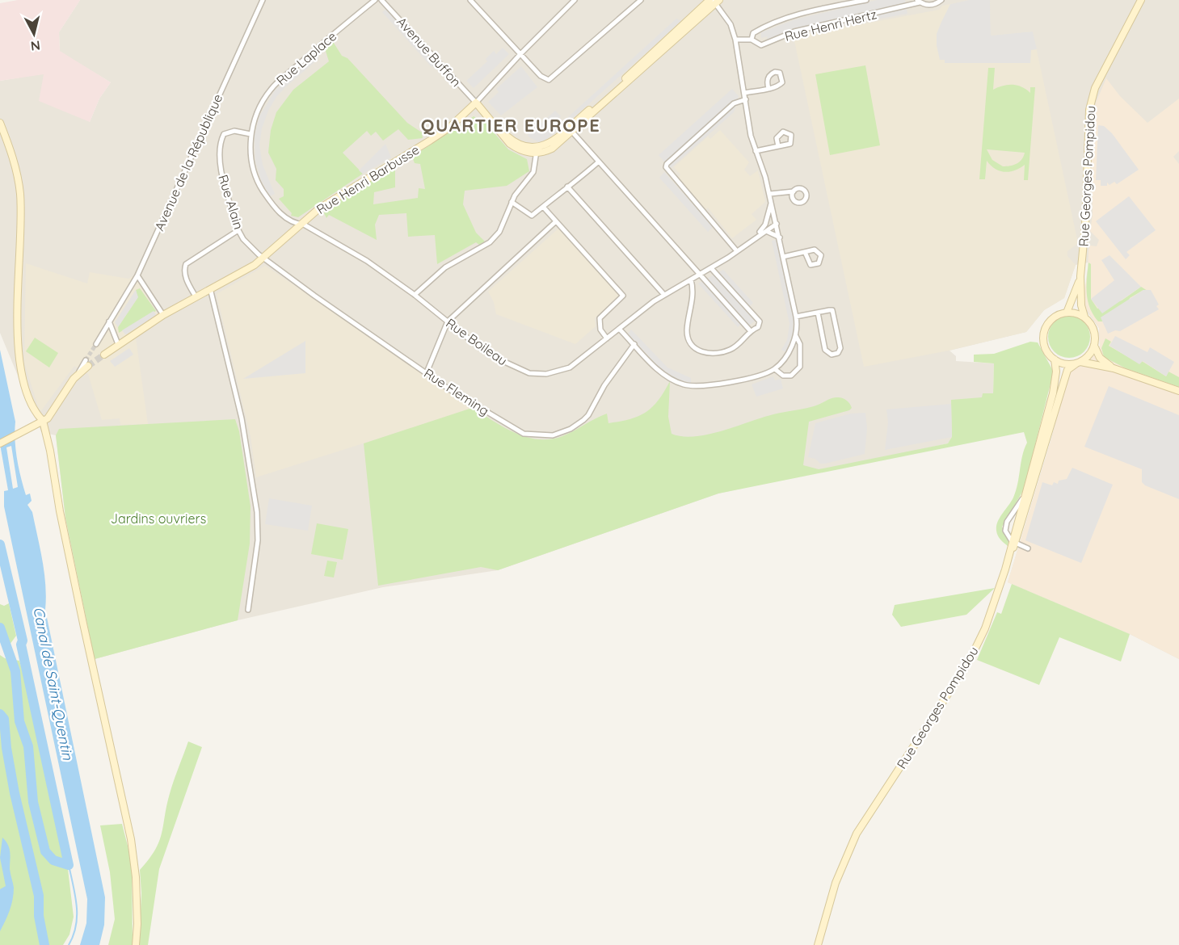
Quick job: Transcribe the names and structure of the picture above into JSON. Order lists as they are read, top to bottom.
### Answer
{
  "streets": {
    "main road": ["Rue Georges Pompidou", "Rue Henri Barbusse"],
    "street": [
      "Rue Henri Hertz",
      "Avenue Buffon",
      "Rue Laplace",
      "Avenue de la République",
      "Rue Alain",
      "Rue Boileau",
      "Rue Fleming"
    ]
  },
  "crossings": [
    ["Avenue Buffon", "Rue Henri Barbusse"],
    ["Rue Laplace", "Rue Henri Barbusse"],
    ["Rue Laplace", "Rue Alain"],
    ["Rue Laplace", "Rue Boileau"],
    ["Rue Henri Barbusse", "Rue Alain"],
    ["Rue Henri Barbusse", "Rue Boileau"],
    ["Rue Henri Barbusse", "Rue Fleming"],
    ["Rue Alain", "Rue Fleming"]
  ],
  "districts": ["QUARTIER EUROPE"],
  "water": ["Canal de Saint-Quentin"],
  "parks": ["Jardins ouvriers"],
  "north": "bottom"
}
